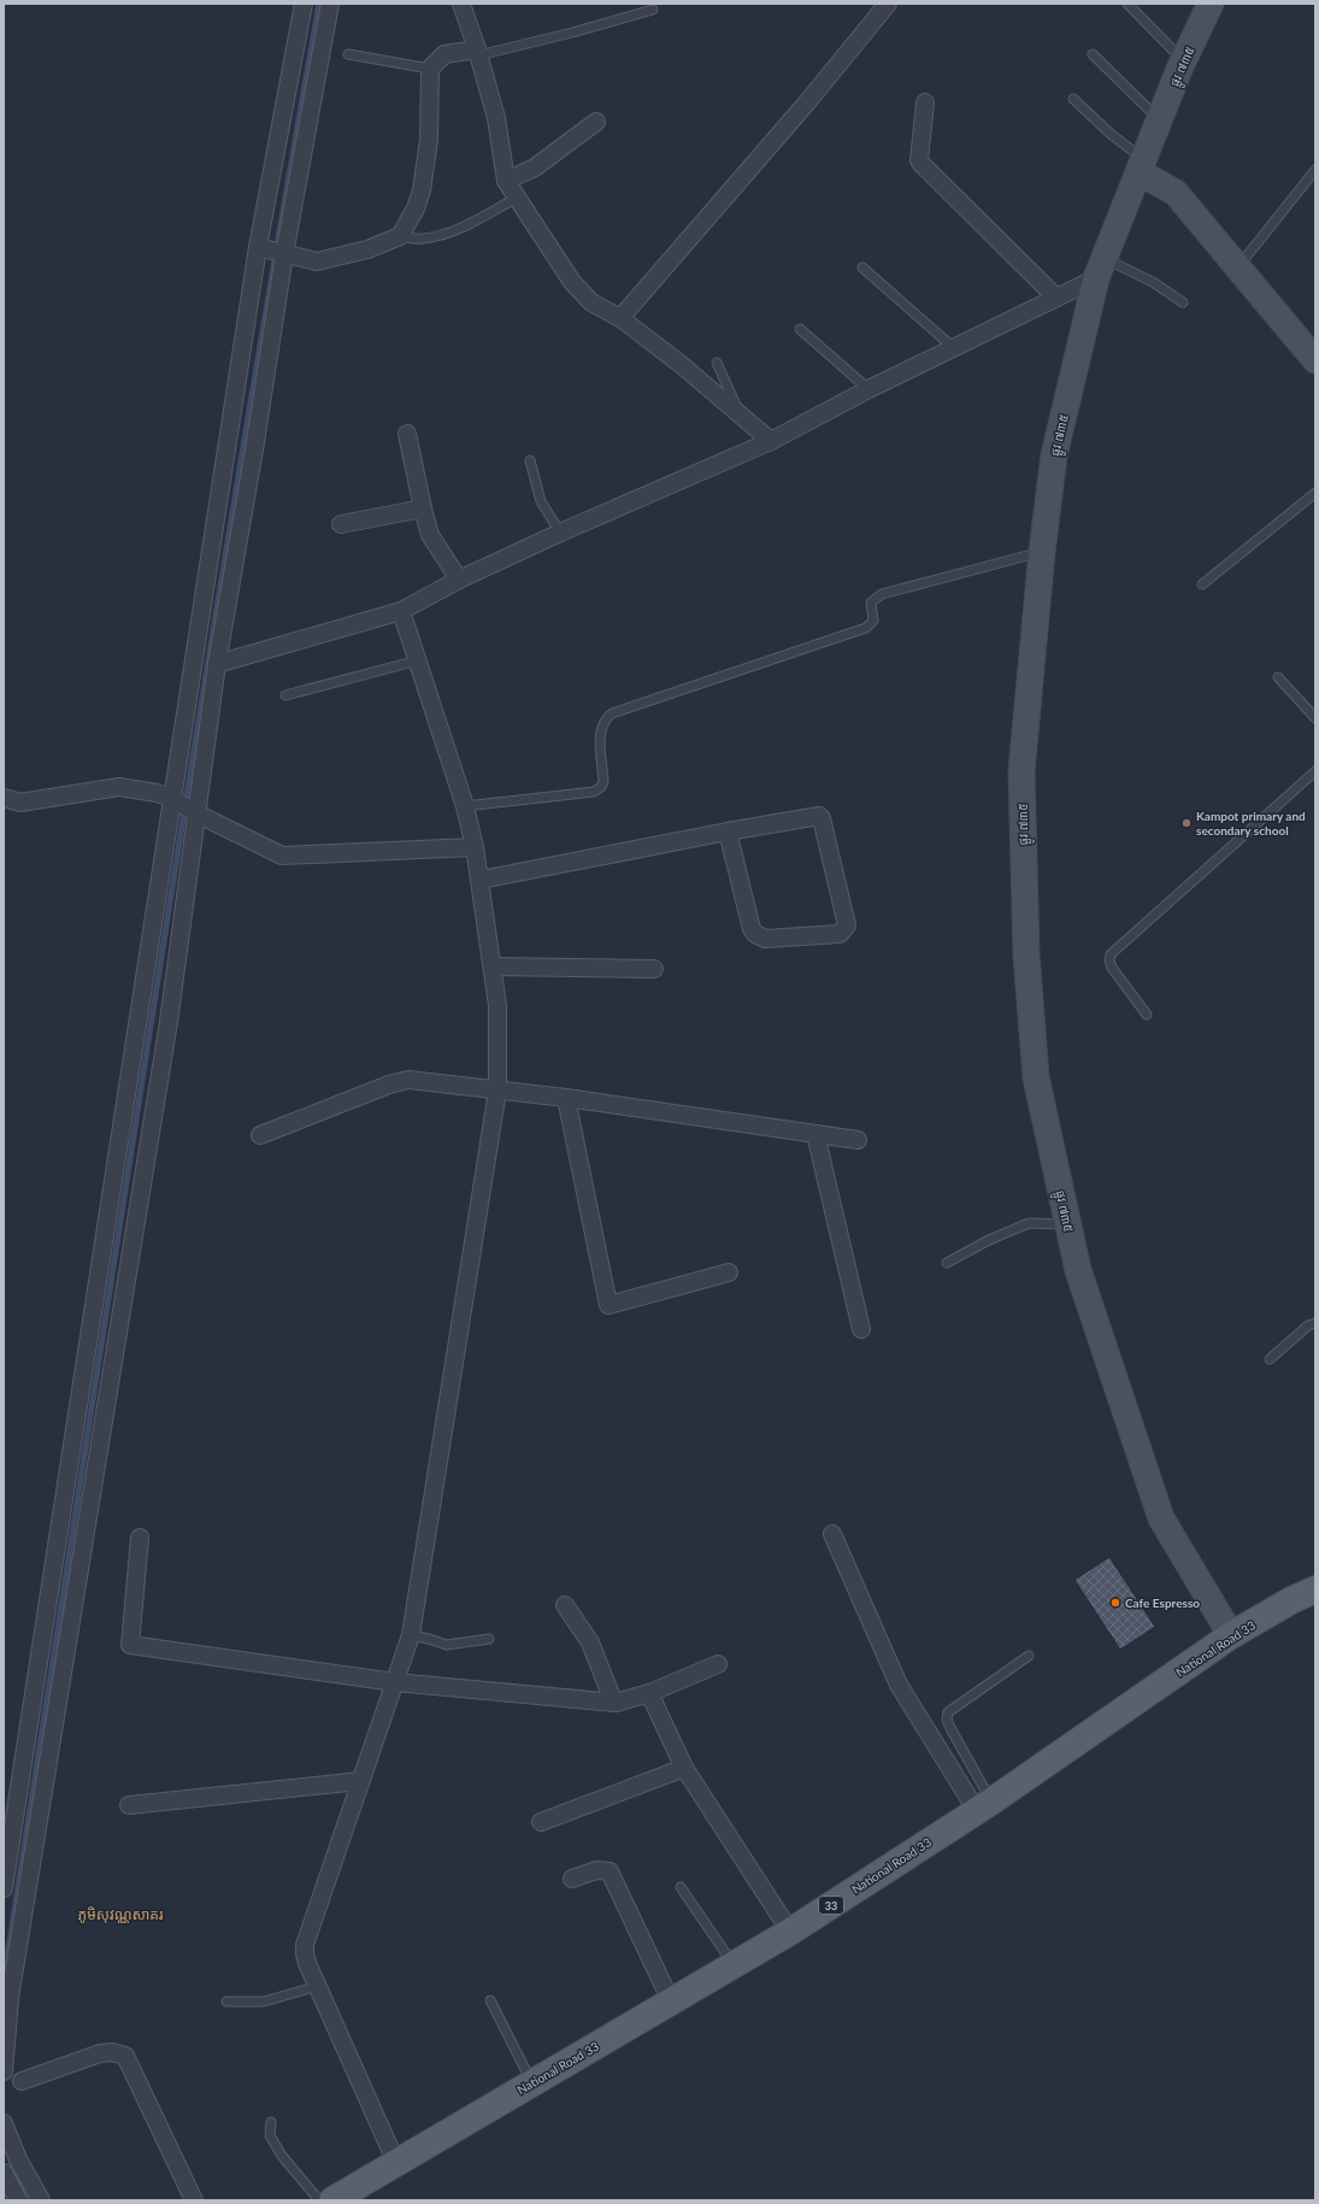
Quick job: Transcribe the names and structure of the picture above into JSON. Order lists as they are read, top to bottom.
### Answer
{
  "streets": {
    "main road": ["National Road 33", "33"],
    "street": ["ផ្លូវ ៧៣៥"]
  },
  "crossings": [
    ["ផ្លូវ ៧៣៥", "National Road 33"]
  ],
  "districts": ["ភូមិសុវណ្ណសាគរ"],
  "places": ["Kampot primary and secondary school", "Cafe Espresso"]
}
